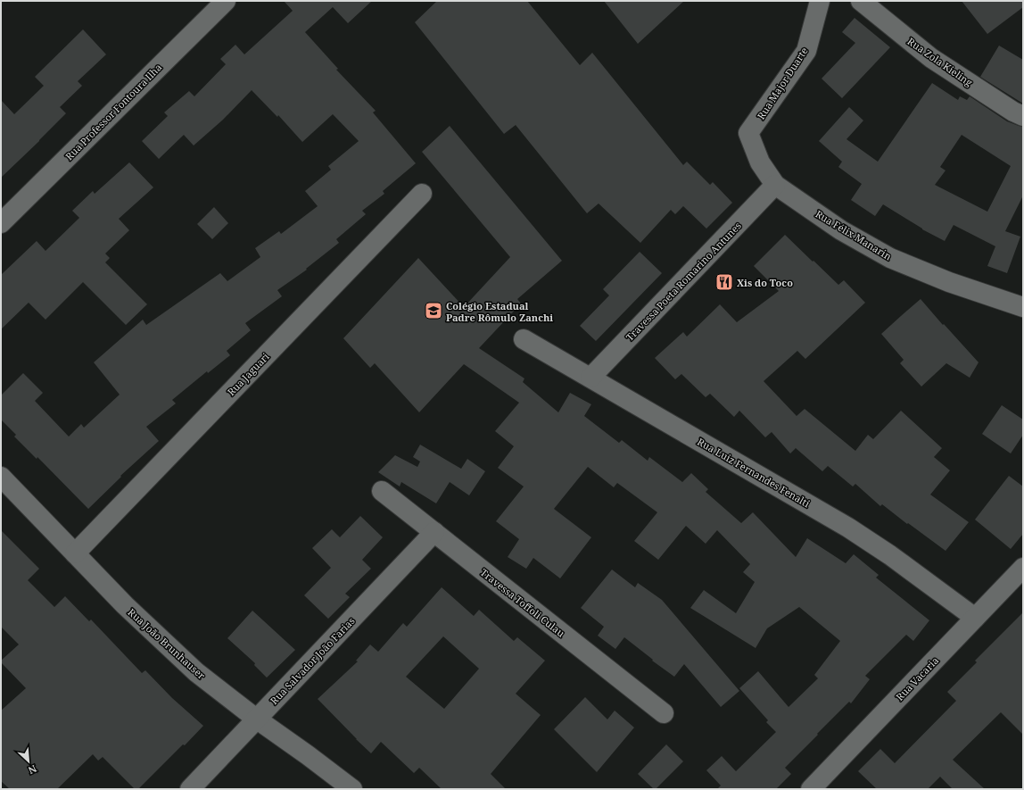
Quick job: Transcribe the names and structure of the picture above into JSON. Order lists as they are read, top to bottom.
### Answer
{
  "streets": {
    "street": [
      "Rua Zola Kieling",
      "Rua Major Duarte",
      "Rua Professor Fontoura Ilha",
      "Rua Félix Manarin",
      "Travessa Poeta Romarino Antunes",
      "Rua Jaguari",
      "Rua Luiz Fernandes Fenalti",
      "Travessa Toffoli Culau",
      "Rua João Brunhauser",
      "Rua Salvador João Farias",
      "Rua Vacaria"
    ]
  },
  "crossings": [
    ["Rua Major Duarte", "Rua Félix Manarin"],
    ["Rua Félix Manarin", "Travessa Poeta Romarino Antunes"],
    ["Travessa Poeta Romarino Antunes", "Rua Luiz Fernandes Fenalti"],
    ["Rua Jaguari", "Rua João Brunhauser"],
    ["Rua Luiz Fernandes Fenalti", "Rua Vacaria"],
    ["Travessa Toffoli Culau", "Rua Salvador João Farias"],
    ["Rua João Brunhauser", "Rua Salvador João Farias"]
  ],
  "places": {
    "restaurant": ["Xis do Toco"],
    "school or university": ["Colégio Estadual Padre Rômulo Zanchi"]
  },
  "north": "bottom right"
}
